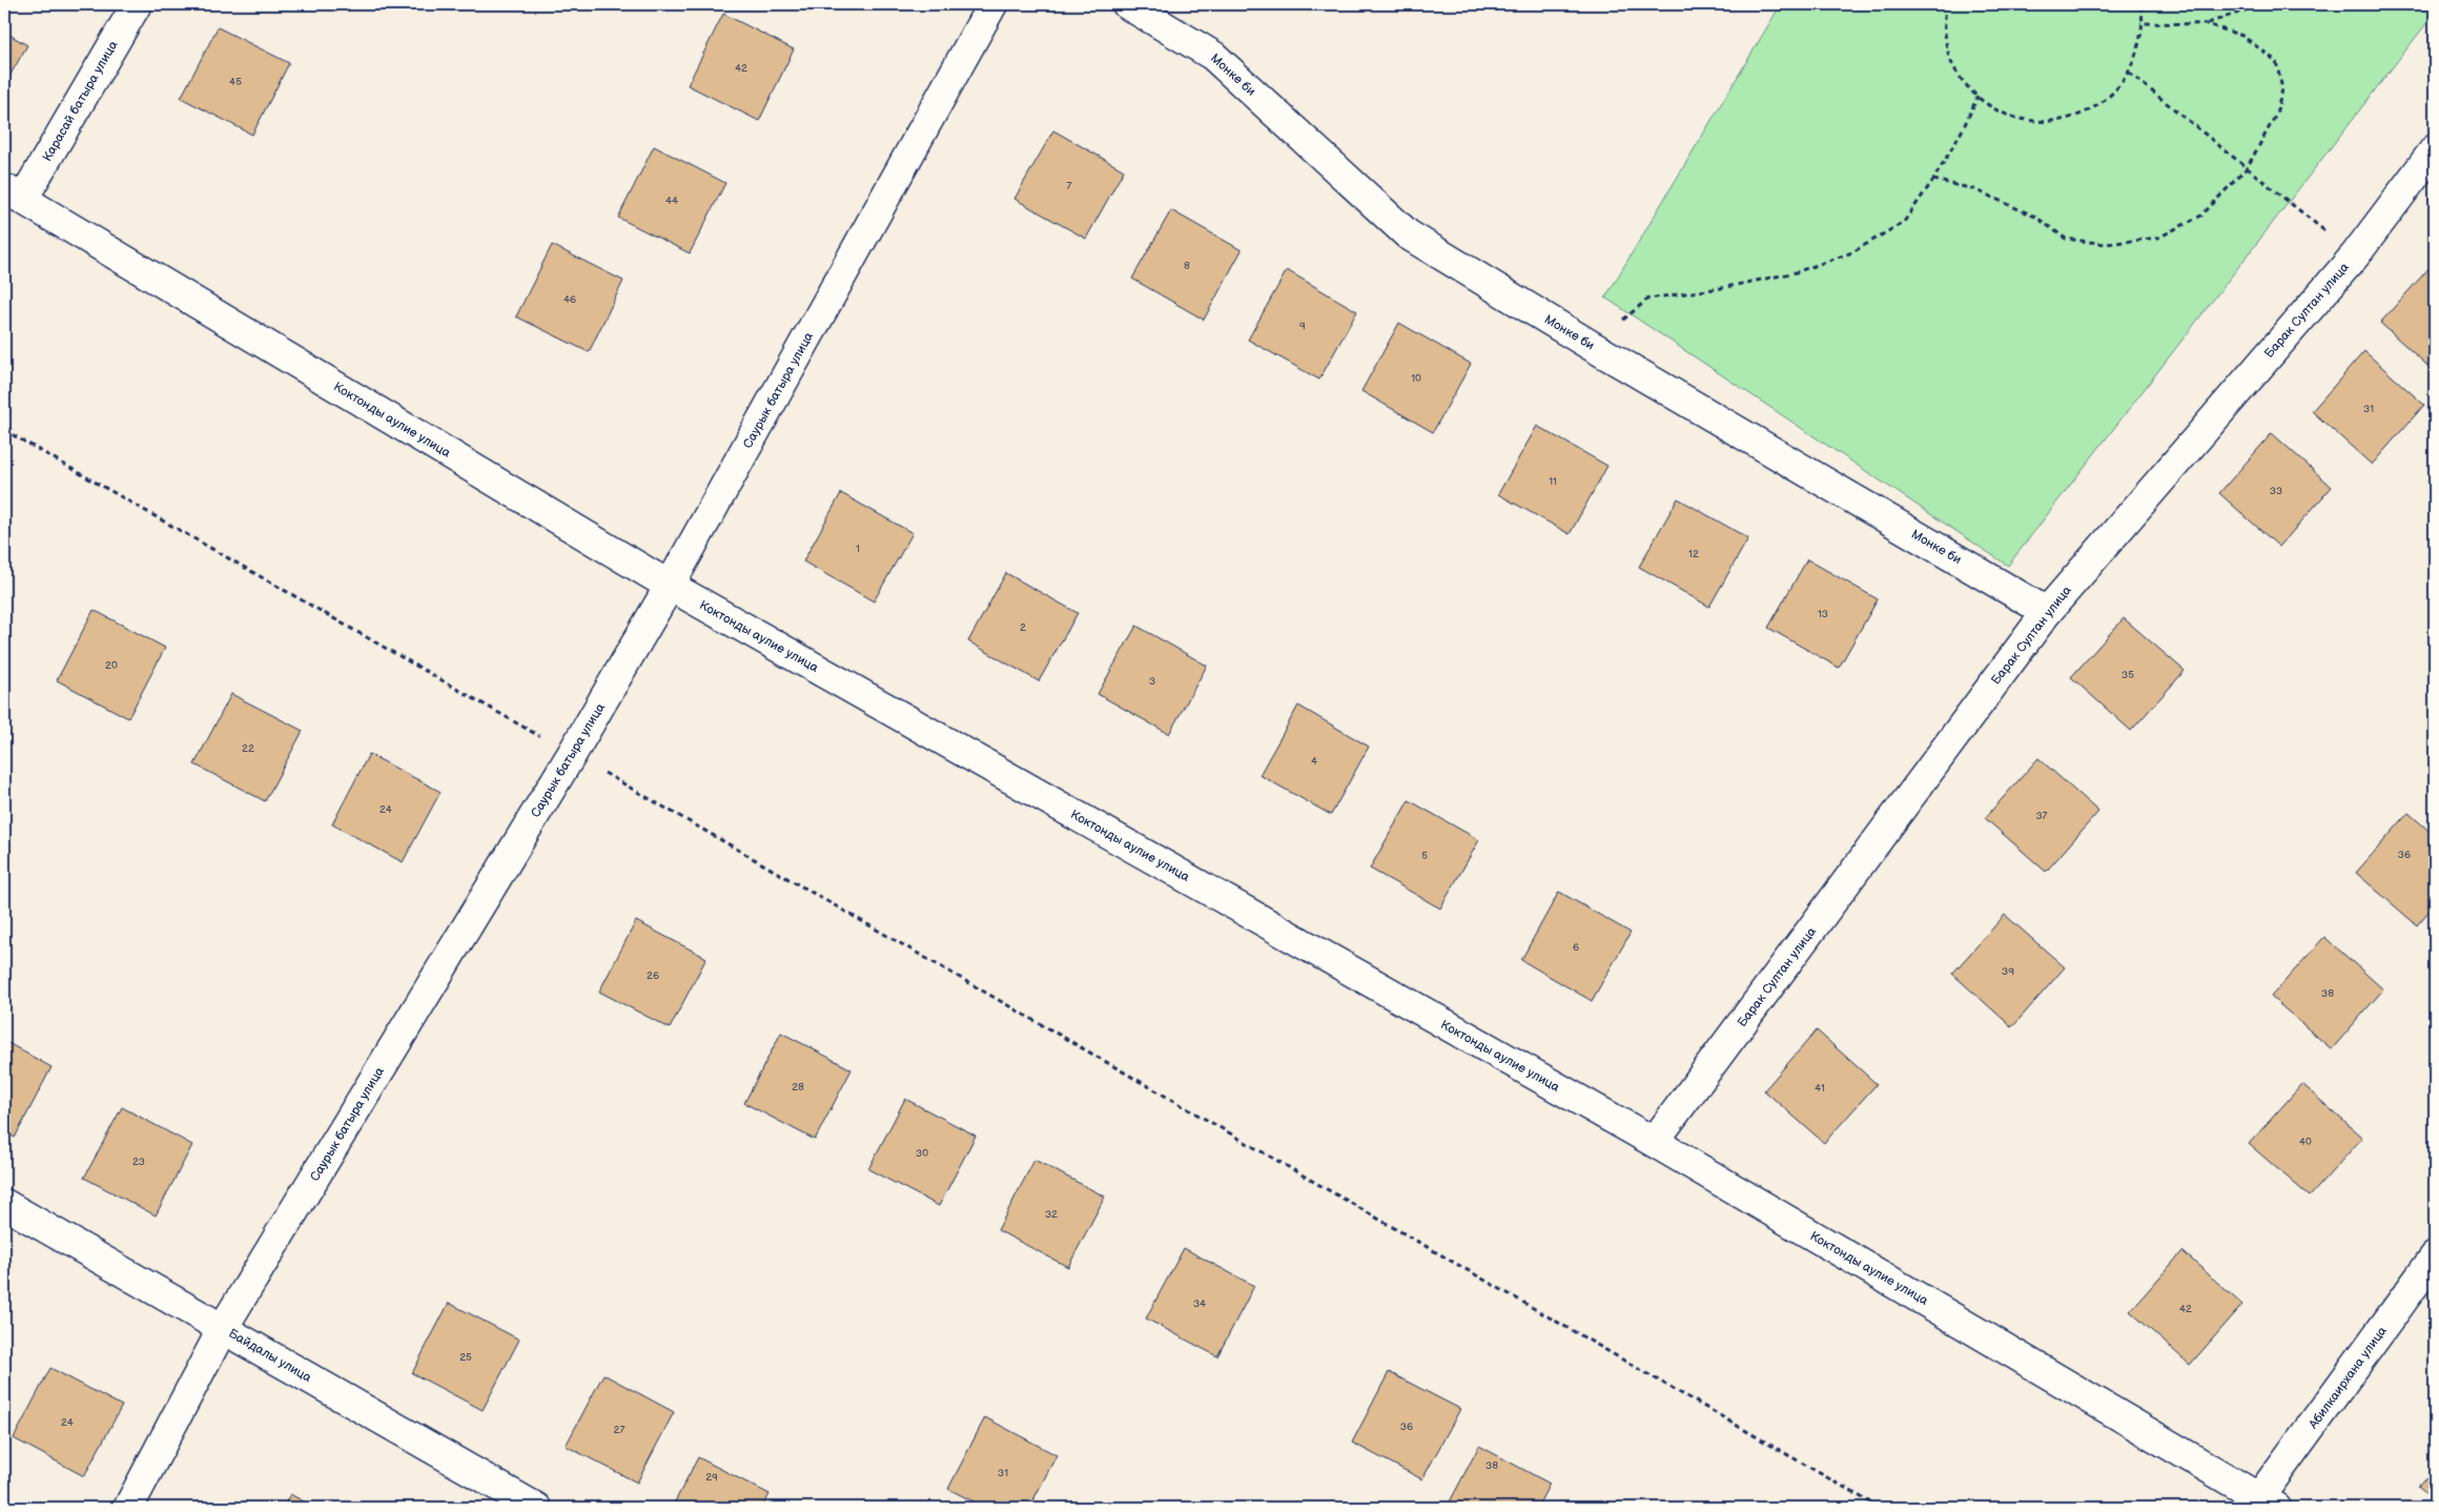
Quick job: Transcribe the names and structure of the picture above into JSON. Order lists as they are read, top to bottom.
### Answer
{
  "streets": {
    "street": [
      "Монке би",
      "Карасай батыра улица",
      "Барак Султан улица",
      "Саурык батыра улица",
      "Коктонды аулие улица",
      "Байдалы улица",
      "Абилкаирхана улица"
    ]
  },
  "crossings": [
    ["Монке би", "Барак Султан улица"],
    ["Карасай батыра улица", "Коктонды аулие улица"],
    ["Барак Султан улица", "Коктонды аулие улица"],
    ["Саурык батыра улица", "Коктонды аулие улица"],
    ["Саурык батыра улица", "Байдалы улица"],
    ["Коктонды аулие улица", "Абилкаирхана улица"]
  ],
  "house_numbers": [
    "42",
    "45",
    "7",
    "44",
    "8",
    "46",
    "9",
    "10",
    "31",
    "11",
    "33",
    "1",
    "12",
    "13",
    "2",
    "20",
    "35",
    "3",
    "22",
    "4",
    "24",
    "37",
    "36",
    "5",
    "6",
    "39",
    "26",
    "38",
    "28",
    "41",
    "40",
    "30",
    "23",
    "32",
    "34",
    "42",
    "25",
    "24",
    "36",
    "27",
    "38",
    "31",
    "29"
  ]
}
